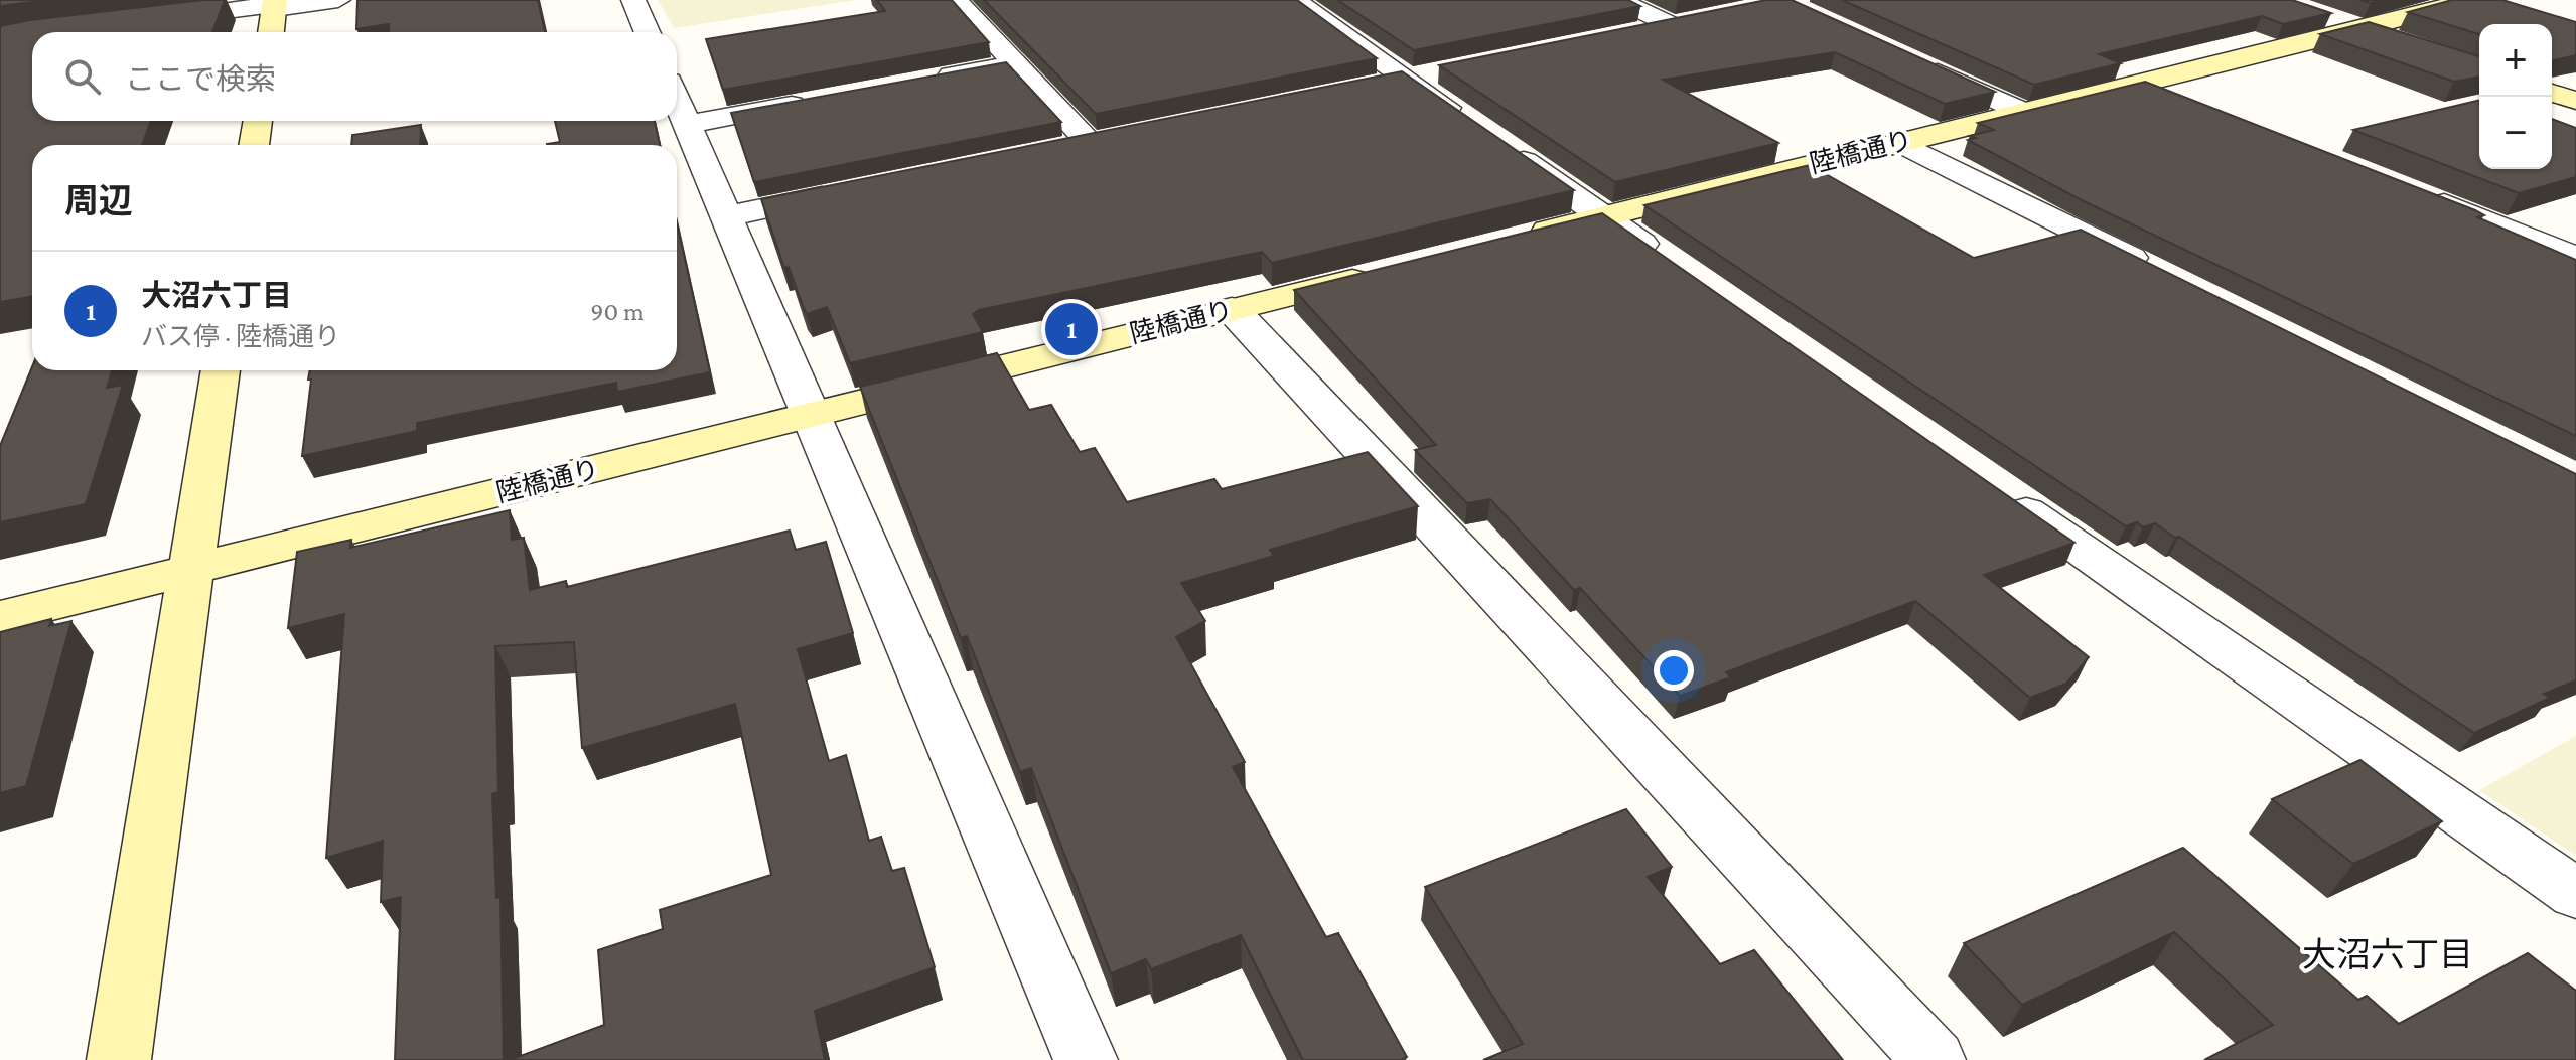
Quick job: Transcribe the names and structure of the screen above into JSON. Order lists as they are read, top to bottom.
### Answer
{
  "streets": {
    "street": ["陸橋通り"]
  },
  "districts": ["大沼六丁目"],
  "page": {
    "map_buttons": ["+", "−"],
    "search": "ここで検索",
    "heading": "周辺",
    "list": [
      {
        "mark": "1",
        "name": "大沼六丁目",
        "note": "バス停 · 陸橋通り",
        "value": "90 m"
      }
    ],
    "pins": "1"
  }
}
